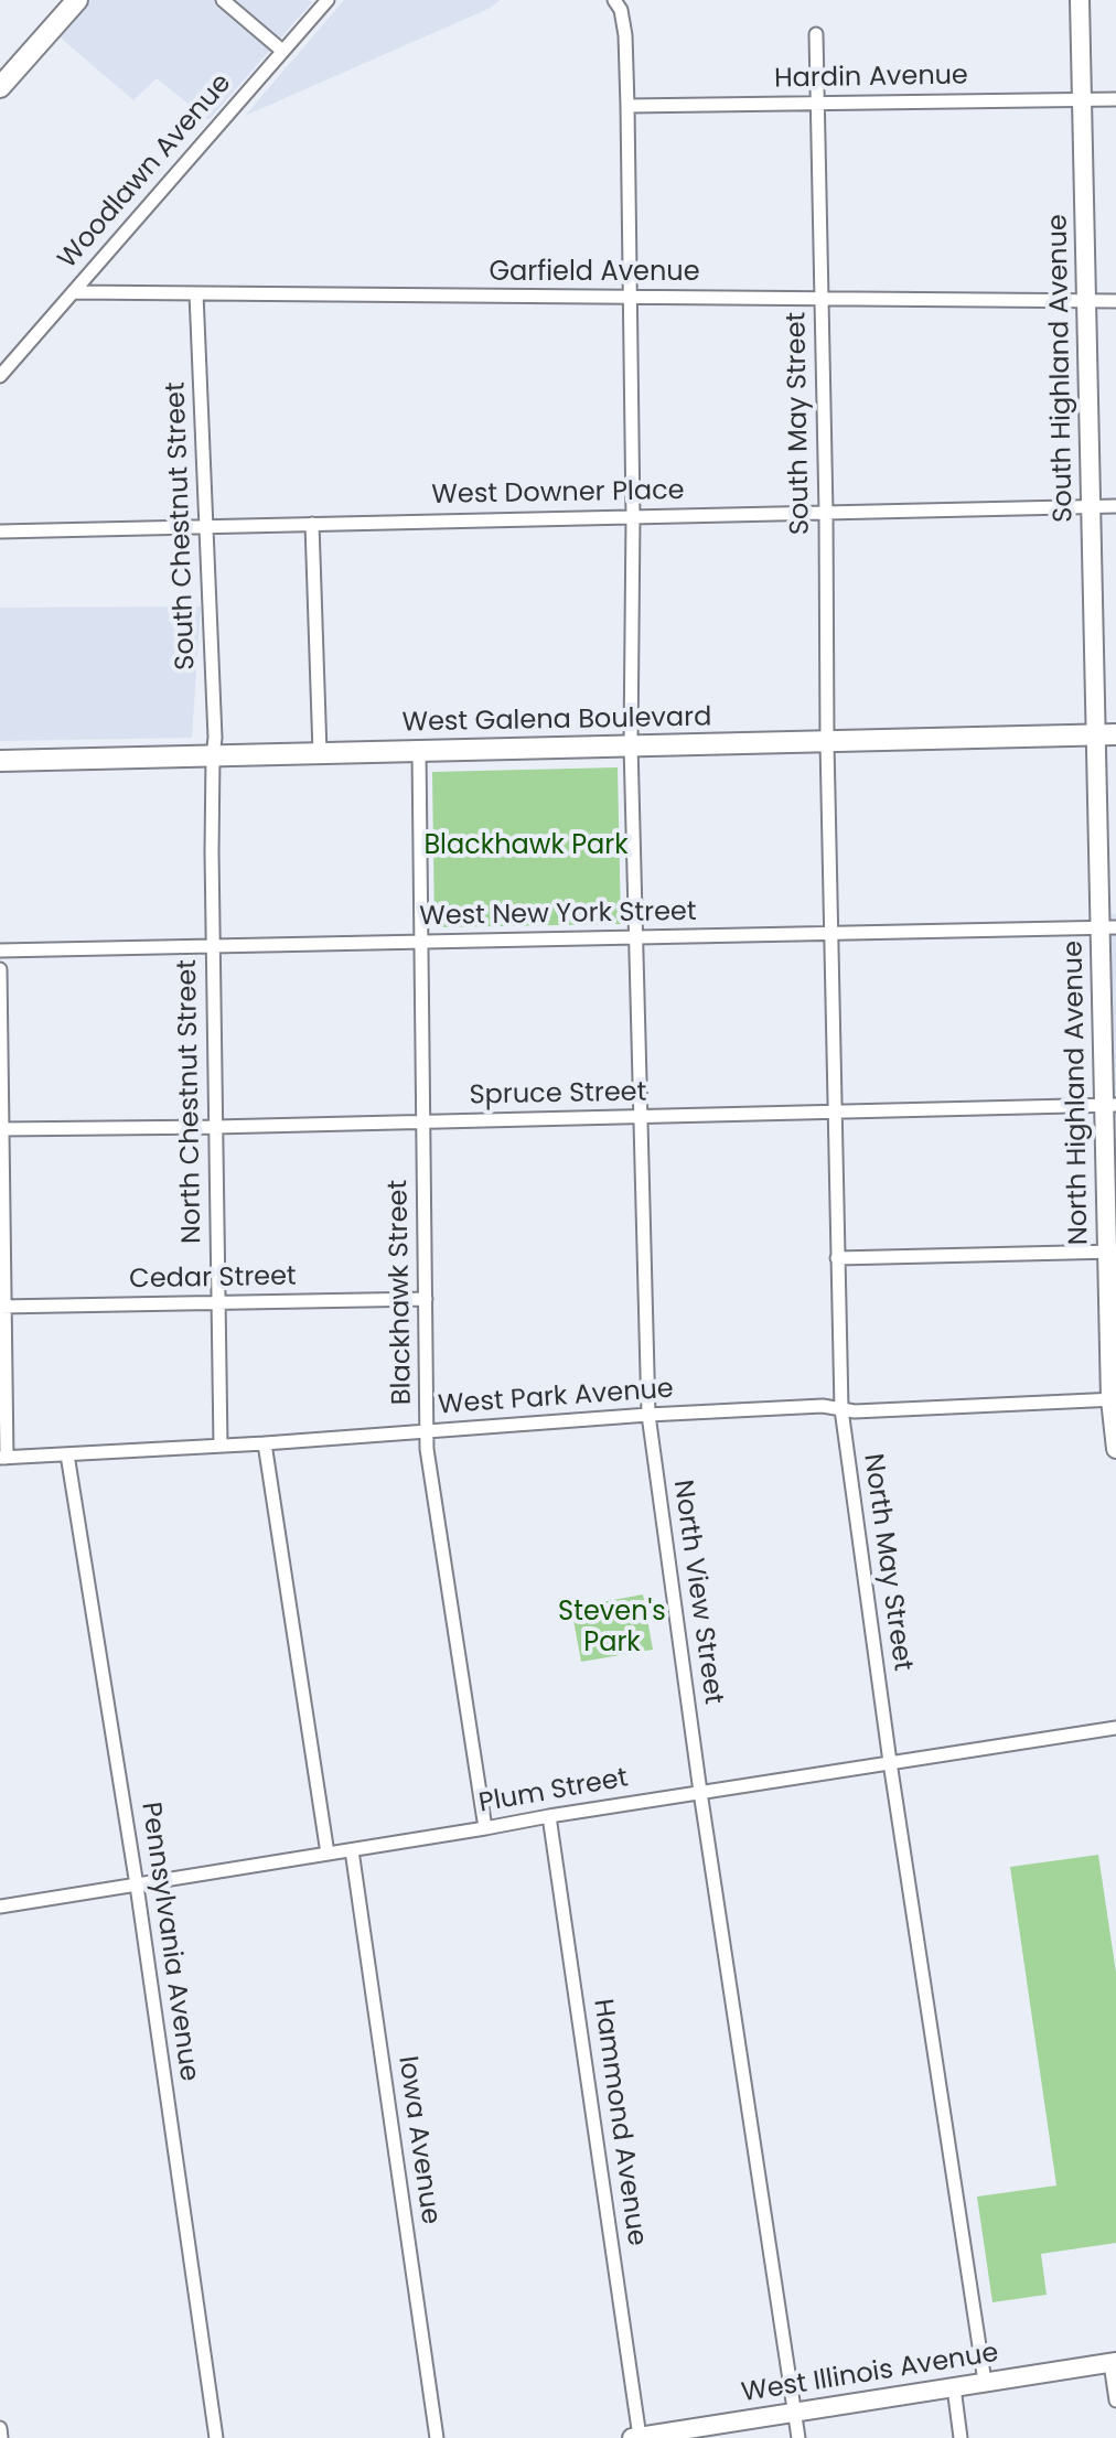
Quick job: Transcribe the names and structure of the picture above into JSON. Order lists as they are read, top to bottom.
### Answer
{
  "streets": {
    "main road": ["West Galena Boulevard"],
    "street": [
      "Hardin Avenue",
      "Woodlawn Avenue",
      "Garfield Avenue",
      "South Highland Avenue",
      "South May Street",
      "West Downer Place",
      "South Chestnut Street",
      "West New York Street",
      "North Highland Avenue",
      "Spruce Street",
      "North Chestnut Street",
      "Cedar Street",
      "Blackhawk Street",
      "West Park Avenue",
      "North May Street",
      "North View Street",
      "Plum Street",
      "Pennsylvania Avenue",
      "Hammond Avenue",
      "Iowa Avenue",
      "West Illinois Avenue"
    ]
  },
  "crossings": [
    ["Hardin Avenue", "South Highland Avenue"],
    ["Hardin Avenue", "South May Street"],
    ["Hardin Avenue", "North View Street"],
    ["Woodlawn Avenue", "Garfield Avenue"],
    ["Garfield Avenue", "South Highland Avenue"],
    ["Garfield Avenue", "South May Street"],
    ["Garfield Avenue", "South Chestnut Street"],
    ["Garfield Avenue", "North View Street"],
    ["South Highland Avenue", "West Downer Place"],
    ["South Highland Avenue", "West Galena Boulevard"],
    ["South Highland Avenue", "North Highland Avenue"],
    ["South May Street", "West Downer Place"],
    ["South May Street", "West Galena Boulevard"],
    ["South May Street", "North May Street"],
    ["West Downer Place", "South Chestnut Street"],
    ["West Downer Place", "North View Street"],
    ["South Chestnut Street", "West Galena Boulevard"],
    ["South Chestnut Street", "North Chestnut Street"],
    ["West Galena Boulevard", "North Highland Avenue"],
    ["West Galena Boulevard", "North Chestnut Street"],
    ["West Galena Boulevard", "Blackhawk Street"],
    ["West Galena Boulevard", "North May Street"],
    ["West Galena Boulevard", "North View Street"],
    ["West New York Street", "North Highland Avenue"],
    ["West New York Street", "North Chestnut Street"],
    ["West New York Street", "Blackhawk Street"],
    ["West New York Street", "North May Street"],
    ["West New York Street", "North View Street"],
    ["North Highland Avenue", "Spruce Street"],
    ["North Highland Avenue", "West Park Avenue"],
    ["Spruce Street", "North Chestnut Street"],
    ["Spruce Street", "Blackhawk Street"],
    ["Spruce Street", "North May Street"],
    ["Spruce Street", "North View Street"],
    ["North Chestnut Street", "Cedar Street"],
    ["North Chestnut Street", "West Park Avenue"],
    ["Cedar Street", "Blackhawk Street"],
    ["Blackhawk Street", "West Park Avenue"],
    ["Blackhawk Street", "Plum Street"],
    ["West Park Avenue", "North May Street"],
    ["West Park Avenue", "North View Street"],
    ["West Park Avenue", "Pennsylvania Avenue"],
    ["North May Street", "Plum Street"],
    ["North May Street", "West Illinois Avenue"],
    ["North View Street", "Plum Street"],
    ["North View Street", "West Illinois Avenue"],
    ["Plum Street", "Pennsylvania Avenue"],
    ["Plum Street", "Hammond Avenue"],
    ["Plum Street", "Iowa Avenue"],
    ["Hammond Avenue", "West Illinois Avenue"]
  ],
  "parks": ["Blackhawk Park", "Steven's Park"]
}
